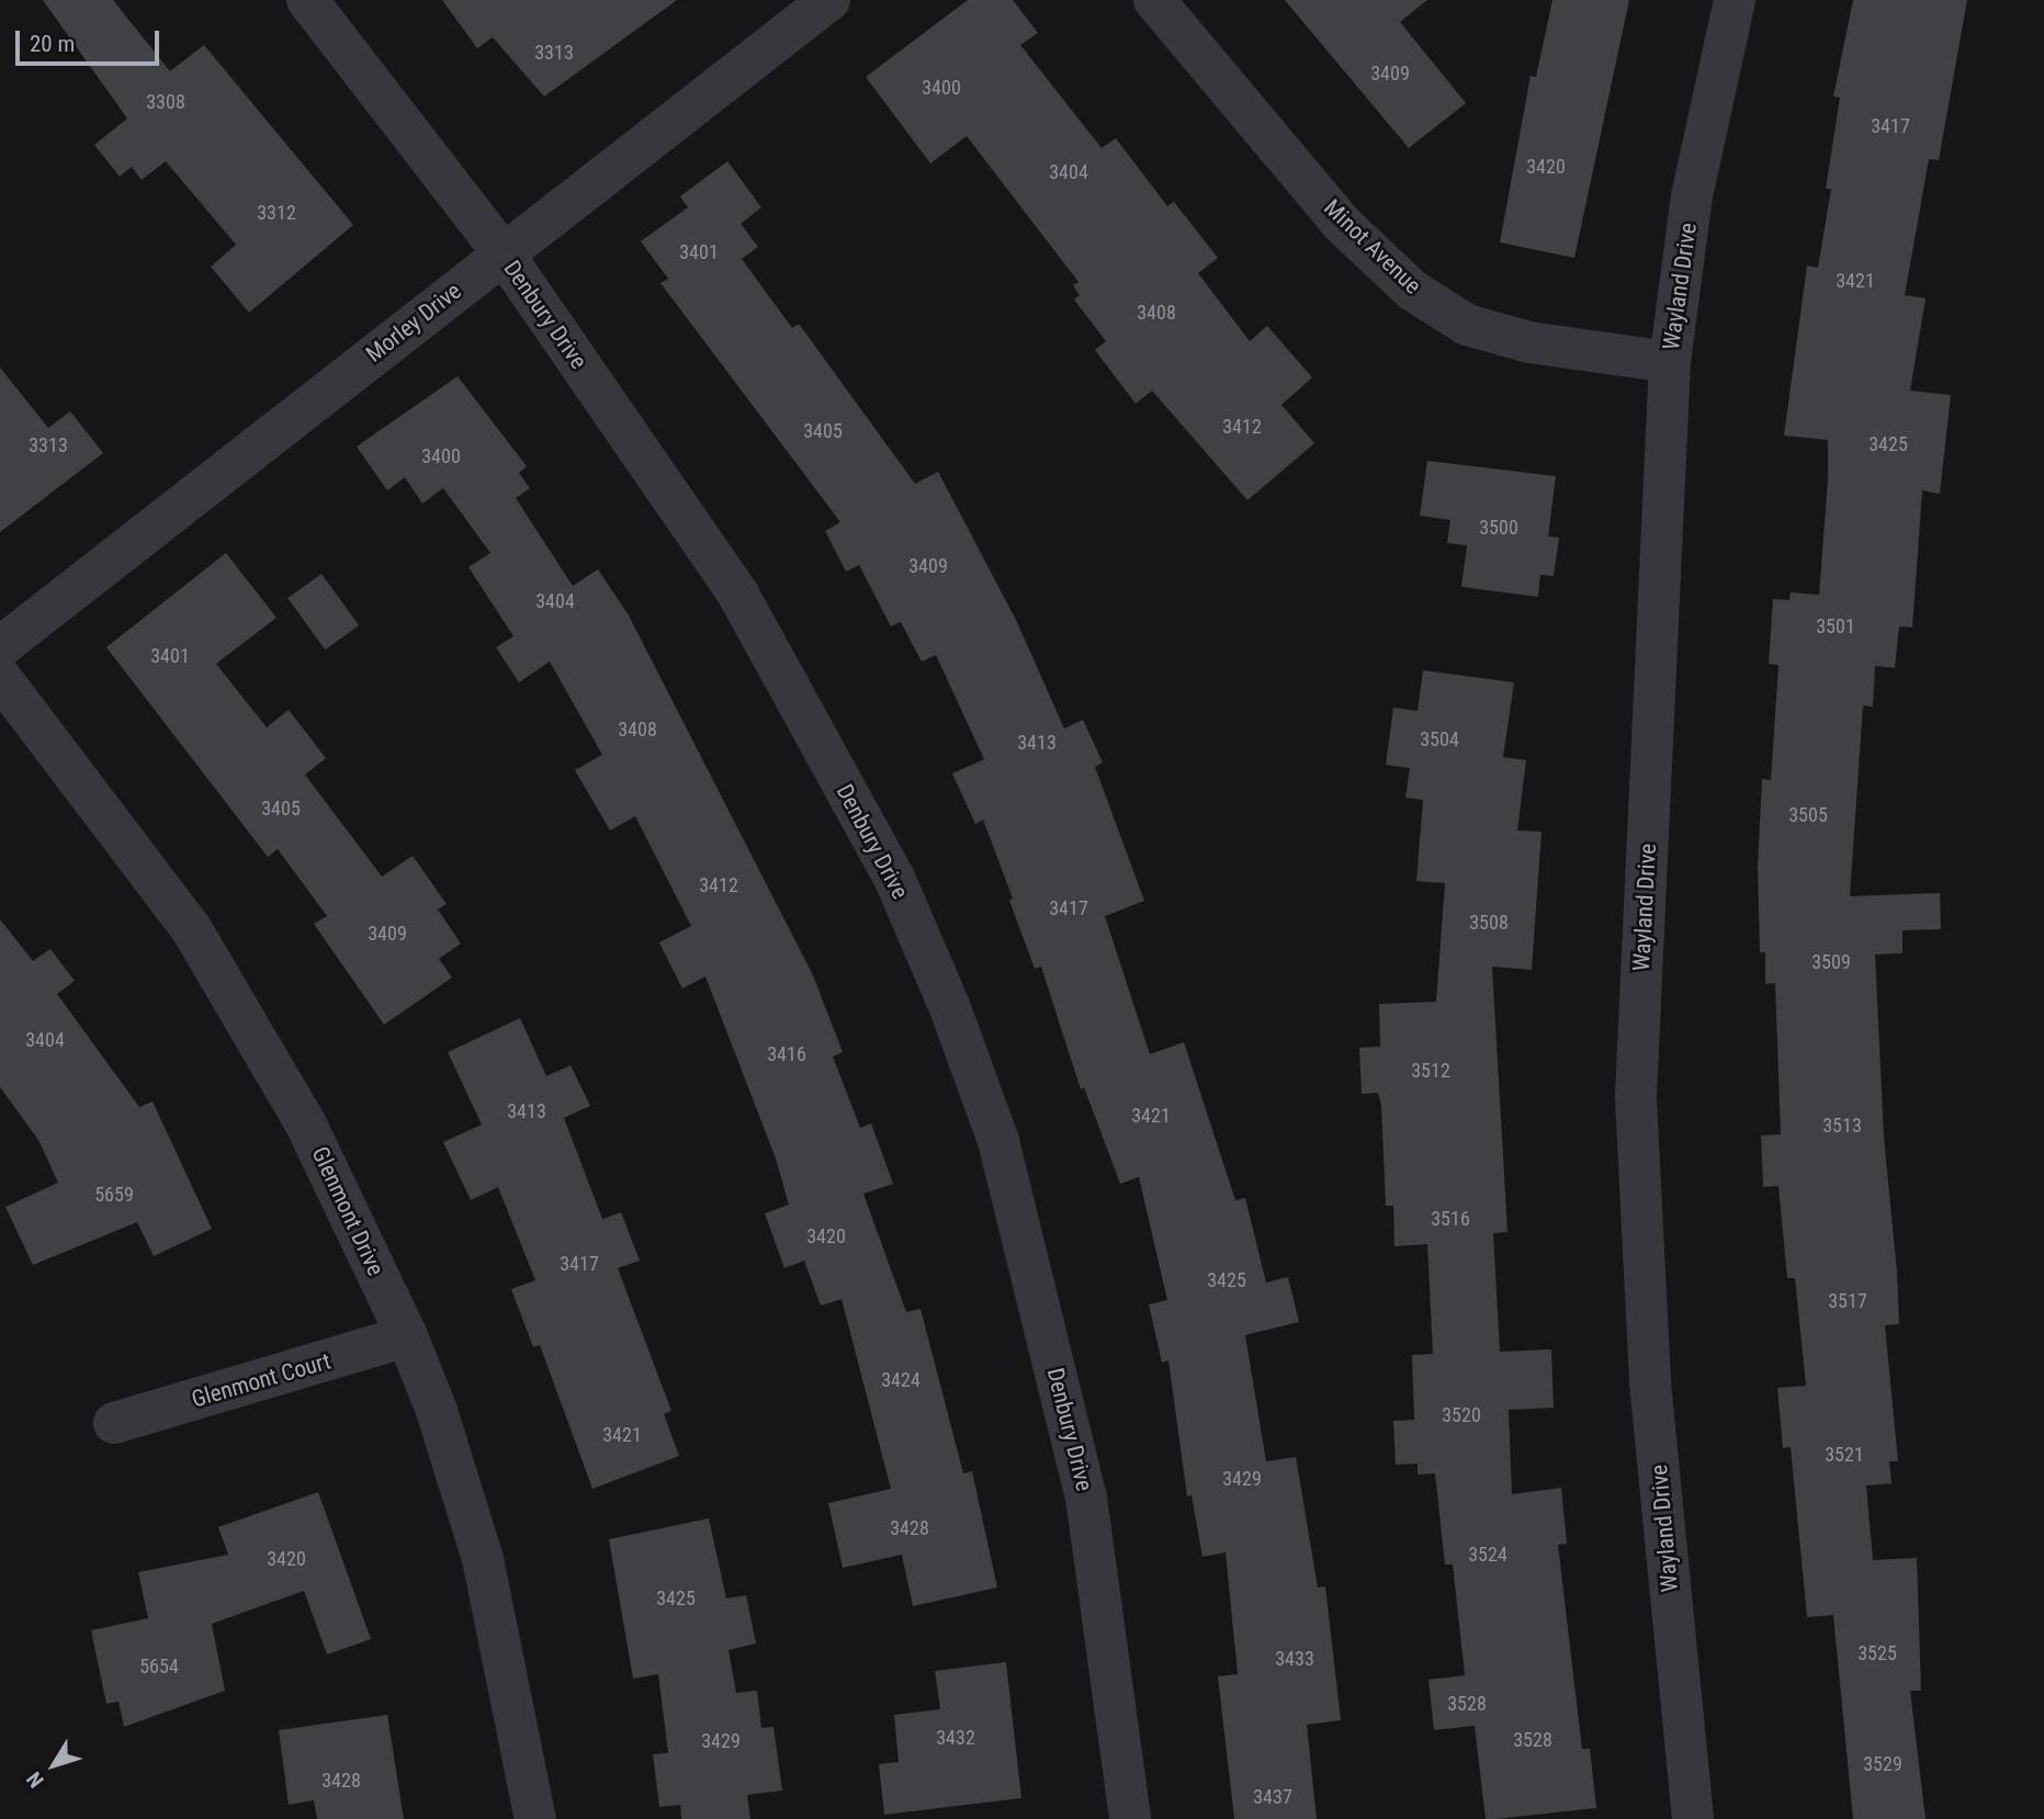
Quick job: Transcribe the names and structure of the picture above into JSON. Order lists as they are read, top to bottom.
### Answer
{
  "streets": {
    "street": [
      "Minot Avenue",
      "Wayland Drive",
      "Denbury Drive",
      "Morley Drive",
      "Glenmont Drive",
      "Glenmont Court"
    ]
  },
  "crossings": [
    ["Minot Avenue", "Wayland Drive"],
    ["Denbury Drive", "Morley Drive"],
    ["Glenmont Drive", "Glenmont Court"]
  ],
  "house_numbers": [
    "3313",
    "3409",
    "3400",
    "3308",
    "3417",
    "3420",
    "3404",
    "3312",
    "3401",
    "3421",
    "3408",
    "3412",
    "3405",
    "3425",
    "3313",
    "3400",
    "3500",
    "3409",
    "3404",
    "3501",
    "3401",
    "3408",
    "3504",
    "3413",
    "3405",
    "3505",
    "3412",
    "3417",
    "3508",
    "3409",
    "3509",
    "3404",
    "3416",
    "3512",
    "3413",
    "3421",
    "3513",
    "5659",
    "3516",
    "3420",
    "3417",
    "3425",
    "3517",
    "3424",
    "3520",
    "3421",
    "3521",
    "3429",
    "3428",
    "3524",
    "3420",
    "3425",
    "3525",
    "3433",
    "5654",
    "3528",
    "3432",
    "3528",
    "3429",
    "3529",
    "3428",
    "3437"
  ],
  "scale_bar": "20 m",
  "north": "bottom left"
}
